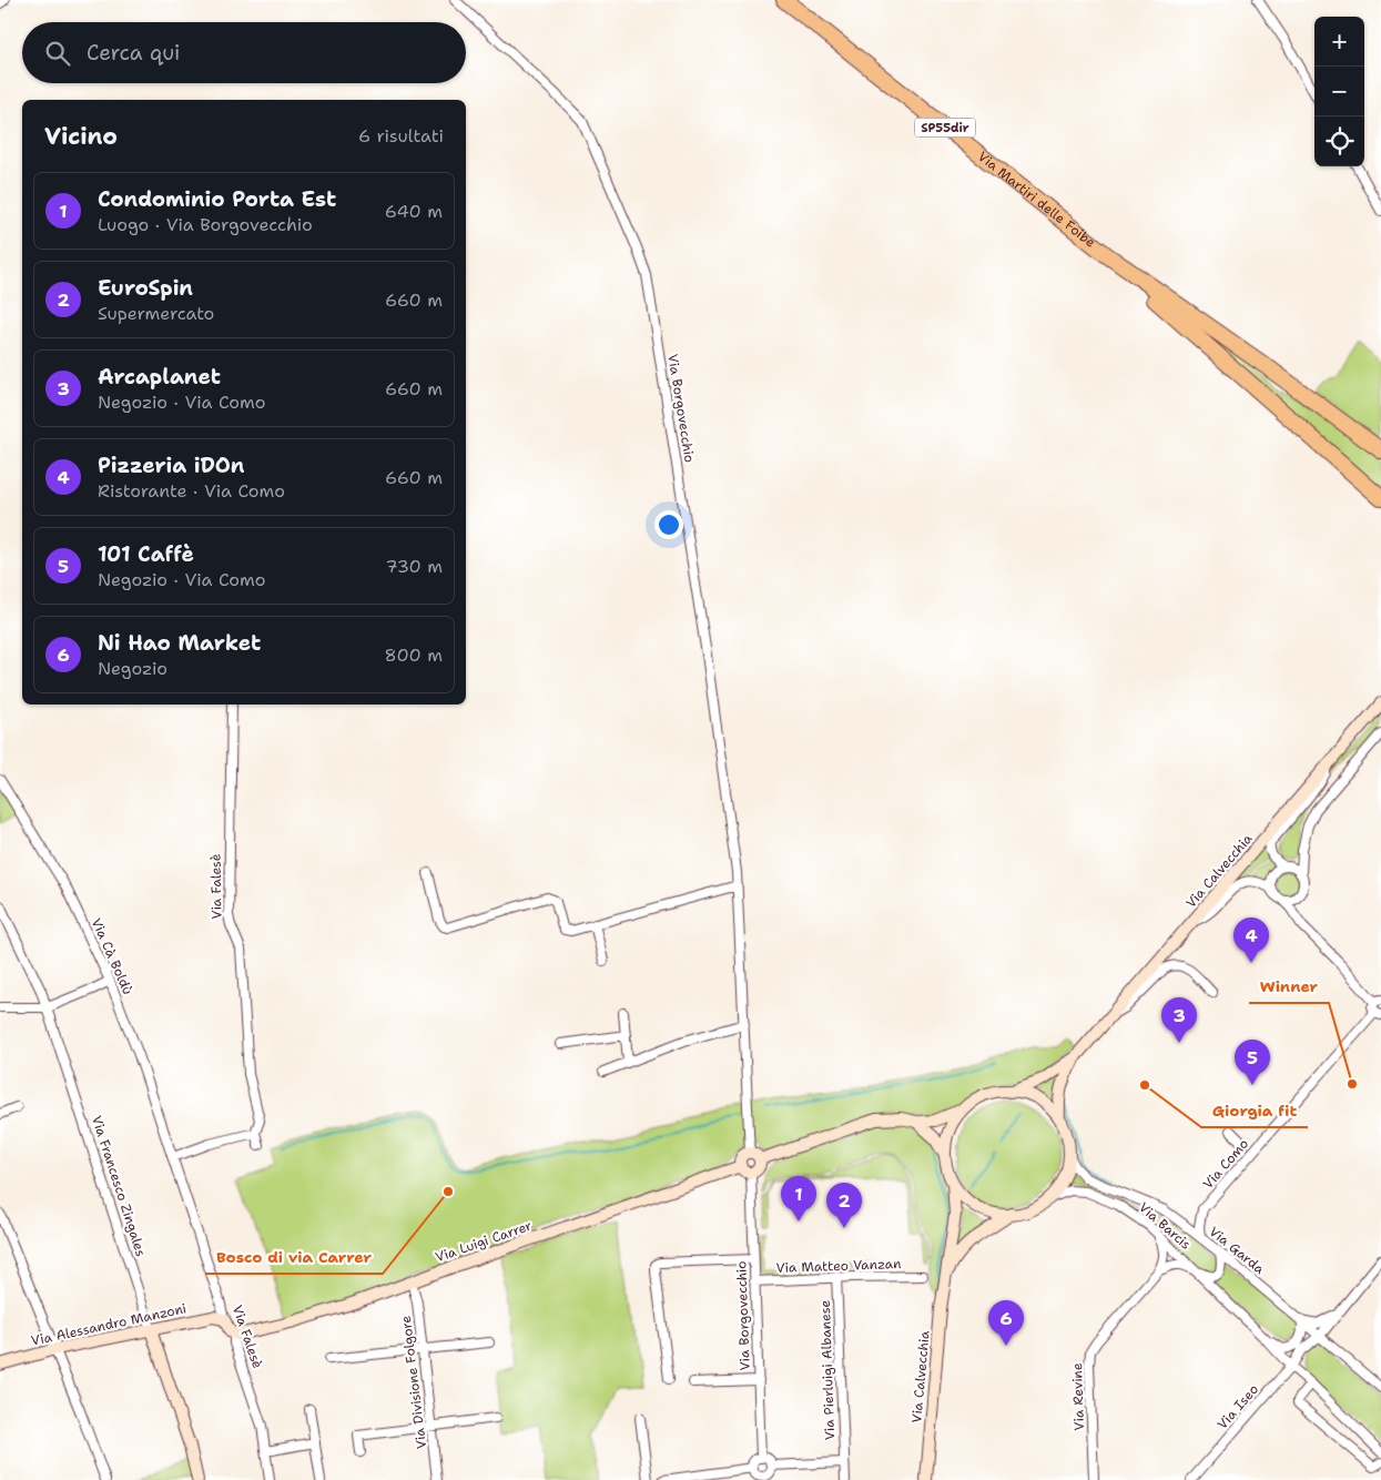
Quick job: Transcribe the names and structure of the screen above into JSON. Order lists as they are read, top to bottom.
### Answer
{
  "streets": {
    "highway": ["SP55dir", "Via Martiri delle Foibe"],
    "main road": [
      "Via Calvecchia",
      "Via Falesè",
      "Via Francesco Zingales",
      "Via Luigi Carrer",
      "Via Alessandro Manzoni"
    ],
    "street": [
      "Via Borgovecchio",
      "Via Cà Boldù",
      "Via Como",
      "Via Barcis",
      "Via Garda",
      "Via Matteo Vanzan",
      "Via Pierluigi Albanese",
      "Via Divisione Folgore",
      "Via Revine",
      "Via Iseo"
    ]
  },
  "crossings": [
    ["Via Borgovecchio", "Via Luigi Carrer"],
    ["Via Borgovecchio", "Via Matteo Vanzan"],
    ["Via Calvecchia", "Via Como"],
    ["Via Calvecchia", "Via Barcis"],
    ["Via Calvecchia", "Via Garda"],
    ["Via Falesè", "Via Cà Boldù"],
    ["Via Falesè", "Via Luigi Carrer"],
    ["Via Falesè", "Via Alessandro Manzoni"],
    ["Via Como", "Via Garda"],
    ["Via Francesco Zingales", "Via Alessandro Manzoni"],
    ["Via Barcis", "Via Garda"],
    ["Via Barcis", "Via Iseo"],
    ["Via Luigi Carrer", "Via Divisione Folgore"],
    ["Via Garda", "Via Iseo"],
    ["Via Matteo Vanzan", "Via Pierluigi Albanese"]
  ],
  "places": ["Winner", "Giorgia fit", "Bosco di via Carrer"],
  "page": {
    "map_buttons": ["+", "−"],
    "search": "Cerca qui",
    "heading": ["Vicino", "6 risultati"],
    "list": [
      {
        "mark": "1",
        "name": "Condominio Porta Est",
        "note": "Luogo · Via Borgovecchio",
        "value": "640 m"
      },
      {
        "mark": "2",
        "name": "EuroSpin",
        "note": "Supermercato",
        "value": "660 m"
      },
      {
        "mark": "3",
        "name": "Arcaplanet",
        "note": "Negozio · Via Como",
        "value": "660 m"
      },
      {
        "mark": "4",
        "name": "Pizzeria iDOn",
        "note": "Ristorante · Via Como",
        "value": "660 m"
      },
      {
        "mark": "5",
        "name": "101 Caffè",
        "note": "Negozio · Via Como",
        "value": "730 m"
      },
      {
        "mark": "6",
        "name": "Ni Hao Market",
        "note": "Negozio",
        "value": "800 m"
      }
    ],
    "pins": [
      "4",
      "3",
      "5",
      "1",
      "2",
      "6"
    ]
  }
}
